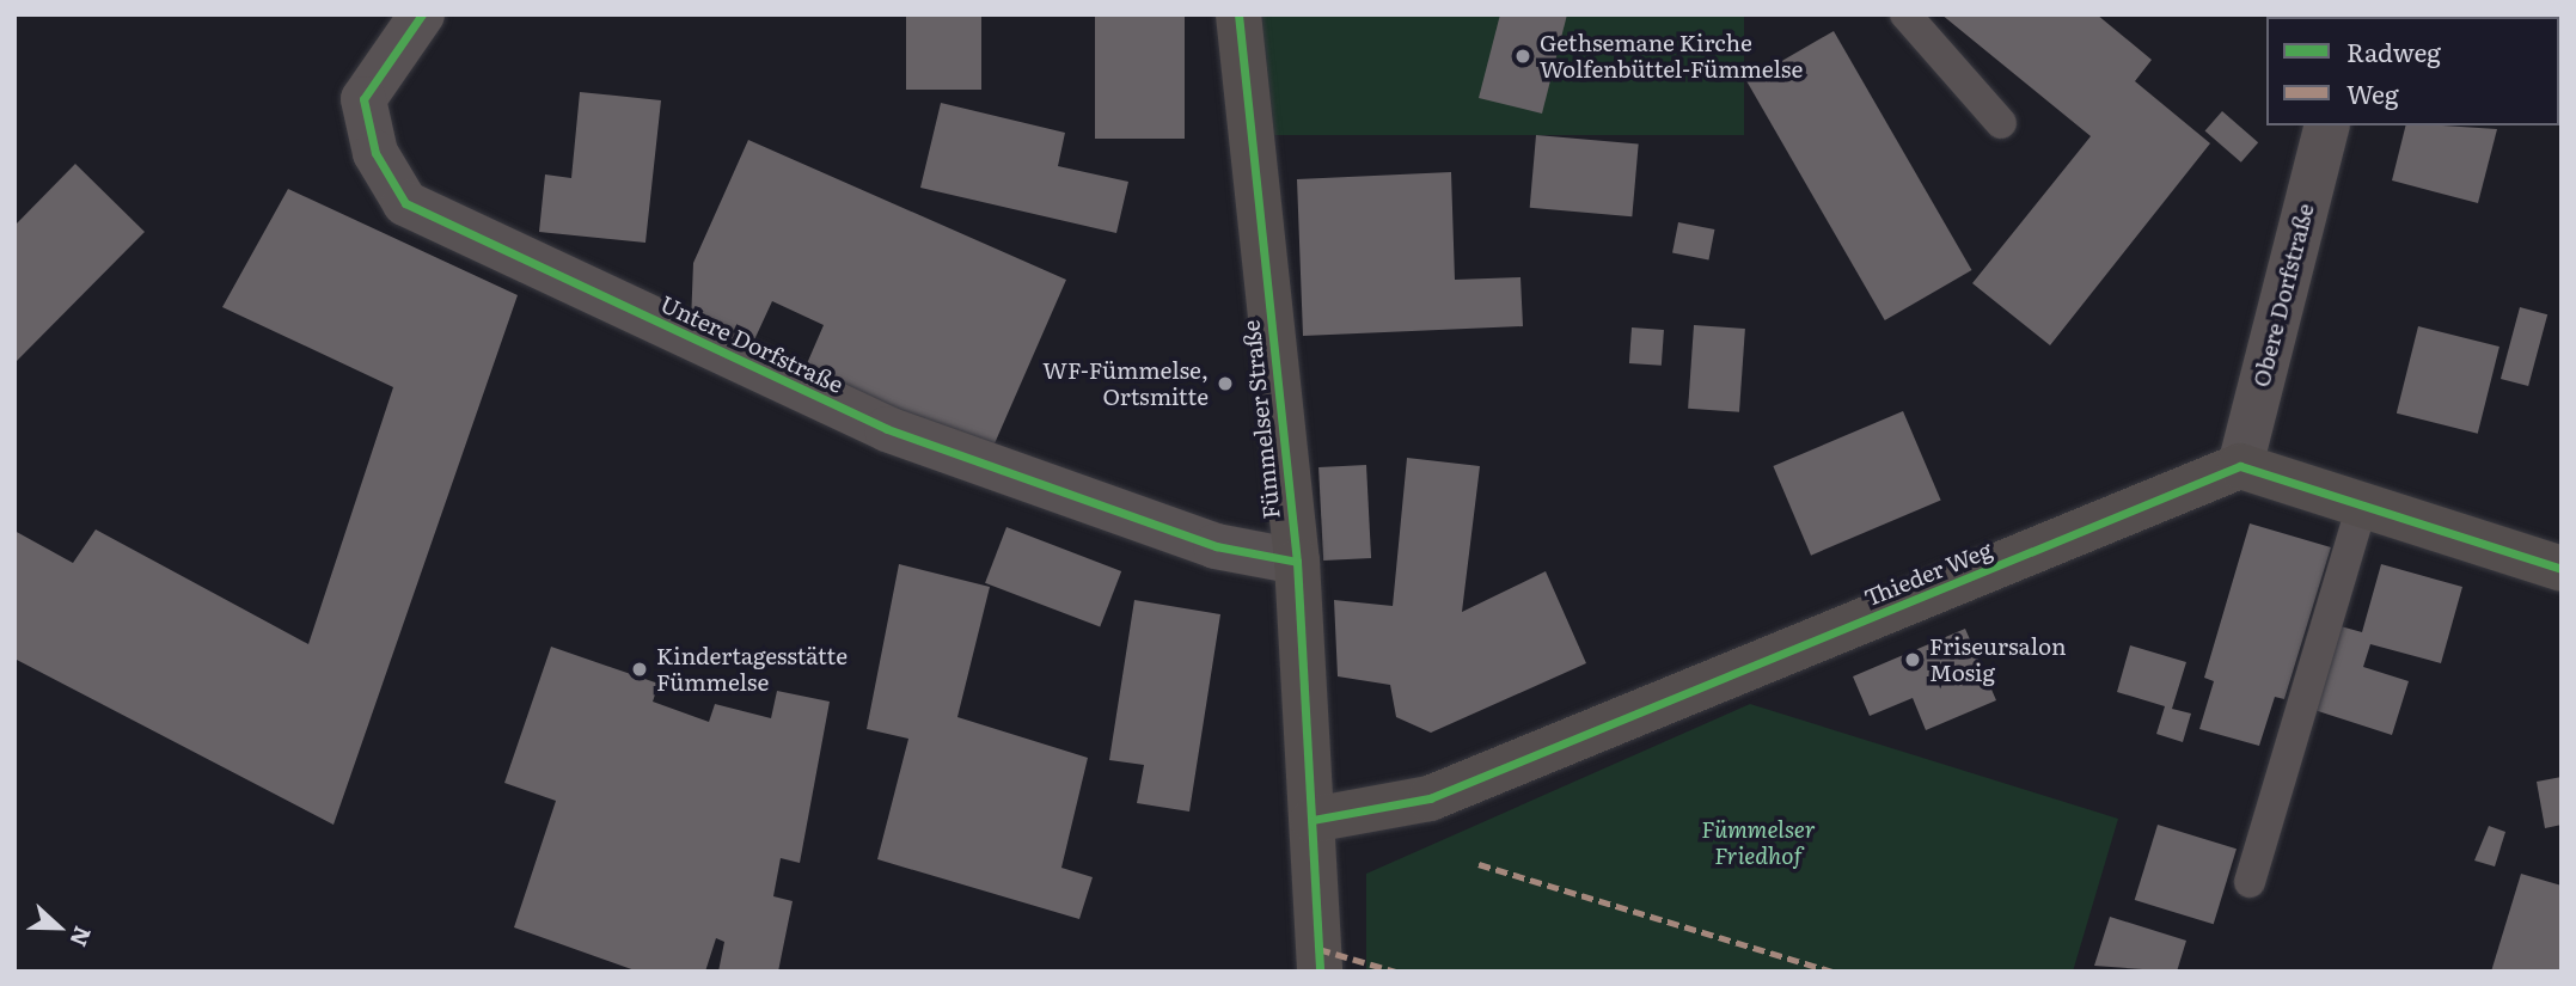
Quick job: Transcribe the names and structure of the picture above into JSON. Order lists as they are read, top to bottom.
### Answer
{
  "streets": {
    "street": [
      "Obere Dorfstraße",
      "Untere Dorfstraße",
      "Fümmelser Straße",
      "Thieder Weg"
    ]
  },
  "crossings": [
    ["Obere Dorfstraße", "Thieder Weg"],
    ["Untere Dorfstraße", "Fümmelser Straße"],
    ["Fümmelser Straße", "Thieder Weg"]
  ],
  "parks": ["Fümmelser Friedhof"],
  "places": [
    "Gethsemane Kirche Wolfenbüttel-Fümmelse",
    "WF-Fümmelse, Ortsmitte",
    "Friseursalon Mosig",
    "Kindertagesstätte Fümmelse"
  ],
  "legend": ["Radweg", "Weg"],
  "north": "right"
}
